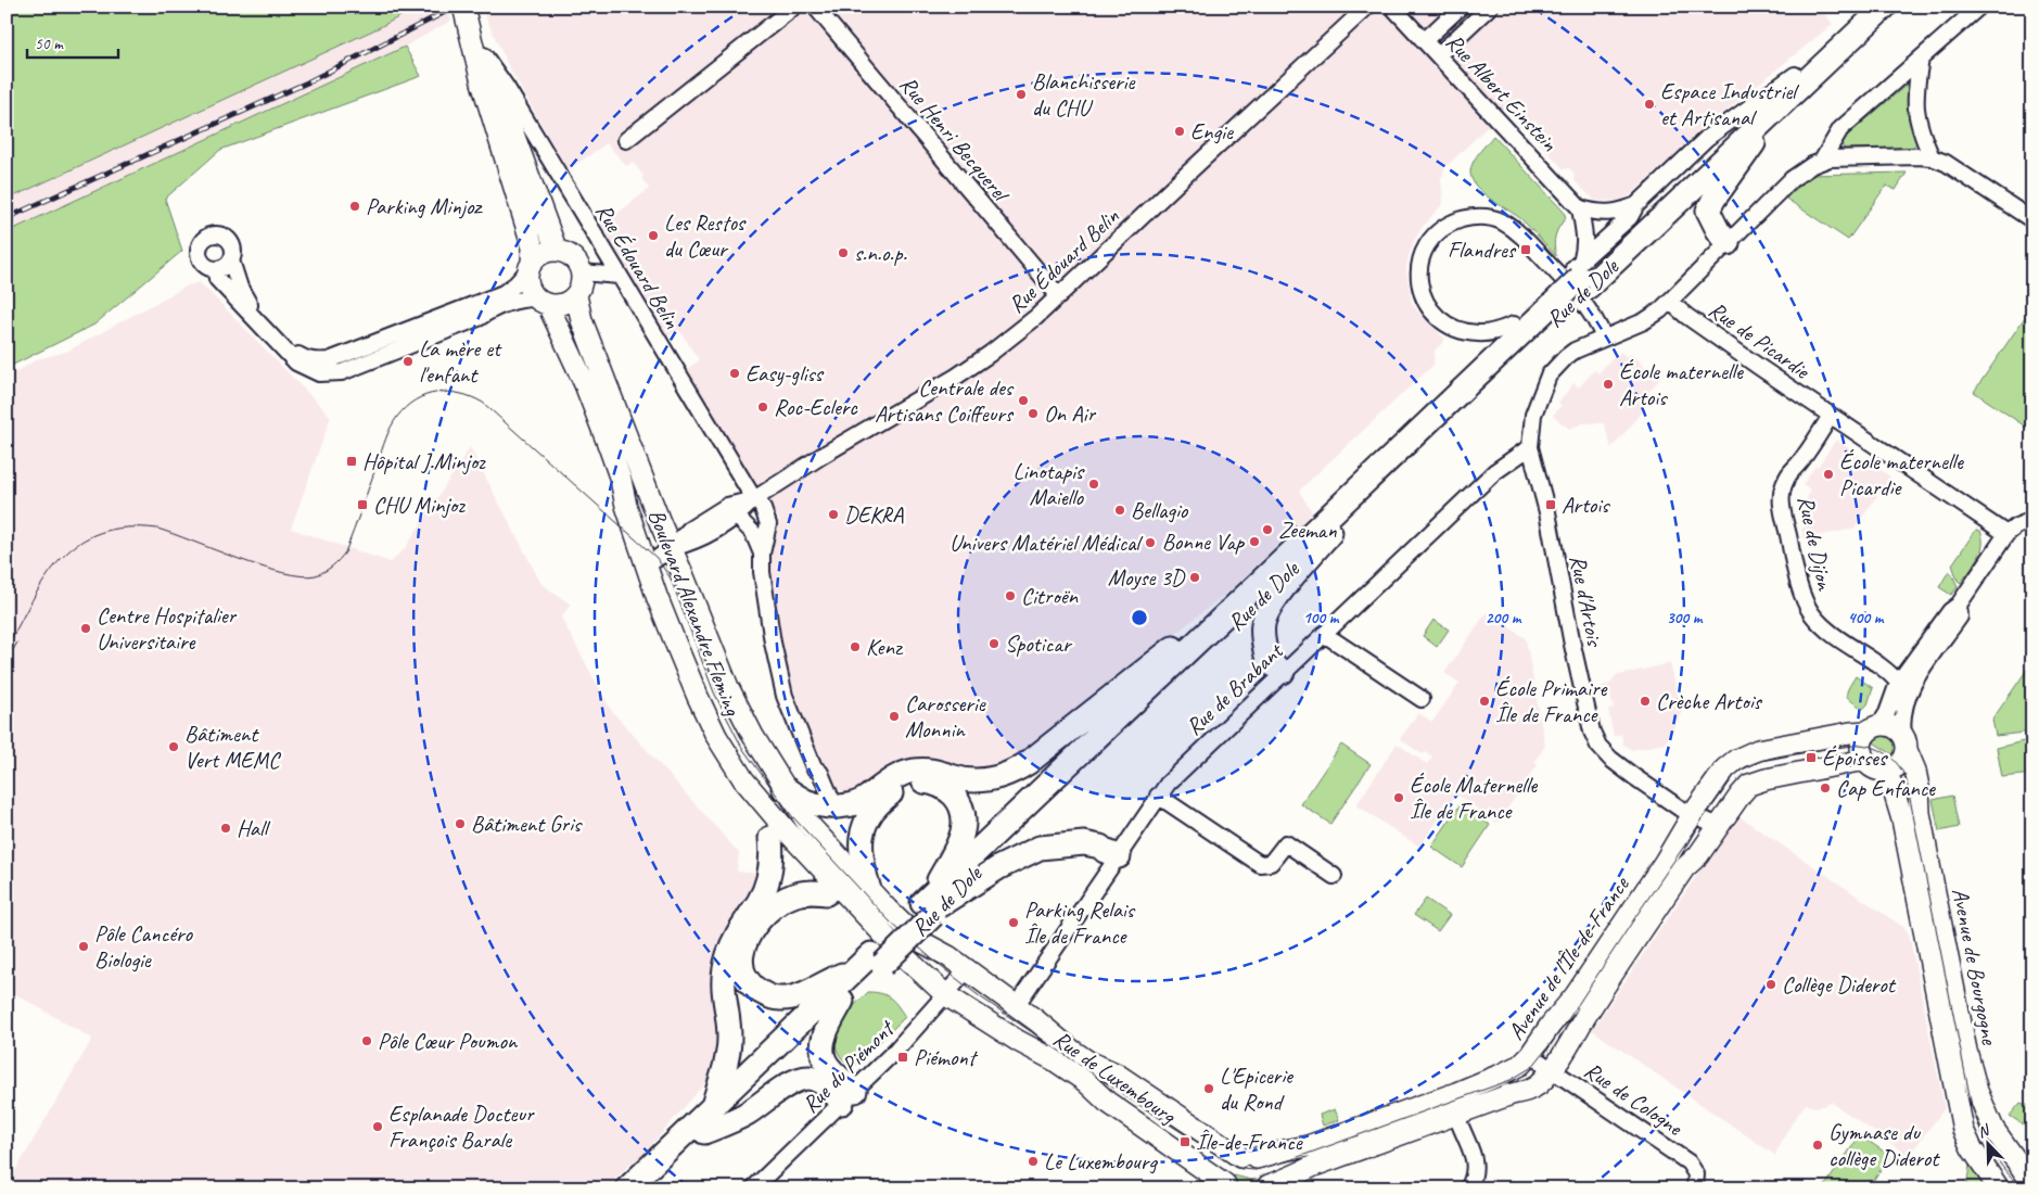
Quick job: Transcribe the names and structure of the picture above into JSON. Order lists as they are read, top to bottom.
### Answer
{
  "streets": {
    "main road": ["Rue de Dole"],
    "street": [
      "Rue Albert Einstein",
      "Rue Henri Becquerel",
      "Rue Édouard Belin",
      "Rue de Picardie",
      "Rue de Dijon",
      "Rue d'Artois",
      "Boulevard Alexandre Fleming",
      "Rue de Brabant",
      "Avenue de l’Île-de-France",
      "Avenue de Bourgogne",
      "Rue du Piémont",
      "Rue de Luxembourg",
      "Rue de Cologne"
    ]
  },
  "crossings": [
    ["Rue Henri Becquerel", "Rue Édouard Belin"],
    ["Rue Édouard Belin", "Boulevard Alexandre Fleming"],
    ["Rue de Picardie", "Rue de Dijon"],
    ["Rue de Picardie", "Avenue de Bourgogne"],
    ["Rue de Dijon", "Avenue de Bourgogne"],
    ["Rue d'Artois", "Rue de Brabant"],
    ["Rue d'Artois", "Avenue de l’Île-de-France"],
    ["Boulevard Alexandre Fleming", "Rue du Piémont"],
    ["Boulevard Alexandre Fleming", "Rue de Luxembourg"],
    ["Rue de Brabant", "Rue de Luxembourg"],
    ["Avenue de l’Île-de-France", "Avenue de Bourgogne"],
    ["Avenue de l’Île-de-France", "Rue de Luxembourg"],
    ["Avenue de l’Île-de-France", "Rue de Cologne"],
    ["Rue du Piémont", "Rue de Luxembourg"]
  ],
  "places": {
    "other": [
      "Blanchisserie du CHU",
      "Espace Industriel et Artisanal",
      "Engie",
      "Parking Minjoz",
      "Les Restos du Cœur",
      "s.n.o.p.",
      "La mère et l'enfant",
      "Easy-gliss",
      "École maternelle Artois",
      "Centrale des Artisans Coiffeurs",
      "Roc-Eclerc",
      "On Air",
      "École maternelle Picardie",
      "Linotapis Maiello",
      "Bellagio",
      "DEKRA",
      "Zeeman",
      "Bonne Vap",
      "Univers Matériel Médical",
      "Moyse 3D",
      "Citroën",
      "Centre Hospitalier Universitaire",
      "Spoticar",
      "Kenz",
      "École Primaire Île de France",
      "Crèche Artois",
      "Carosserie Monnin",
      "Bâtiment Vert MEMC",
      "Cap Enfance",
      "École Maternelle Île de France",
      "Bâtiment Gris",
      "Hall",
      "Parking Relais Île de France",
      "Pôle Cancéro Biologie",
      "Collège Diderot",
      "Pôle Cœur Poumon",
      "L'Epicerie du Rond",
      "Esplanade Docteur François Barale",
      "Gymnase du collège Diderot",
      "Le Luxembourg"
    ],
    "transit": [
      "Flandres",
      "Hôpital J.Minjoz",
      "CHU Minjoz",
      "Artois",
      "Époisses",
      "Piémont",
      "Île-de-France"
    ]
  },
  "scale_bar": "50 m",
  "north": "top left",
  "rings": [
    "100 m",
    "200 m",
    "300 m",
    "400 m"
  ]
}
